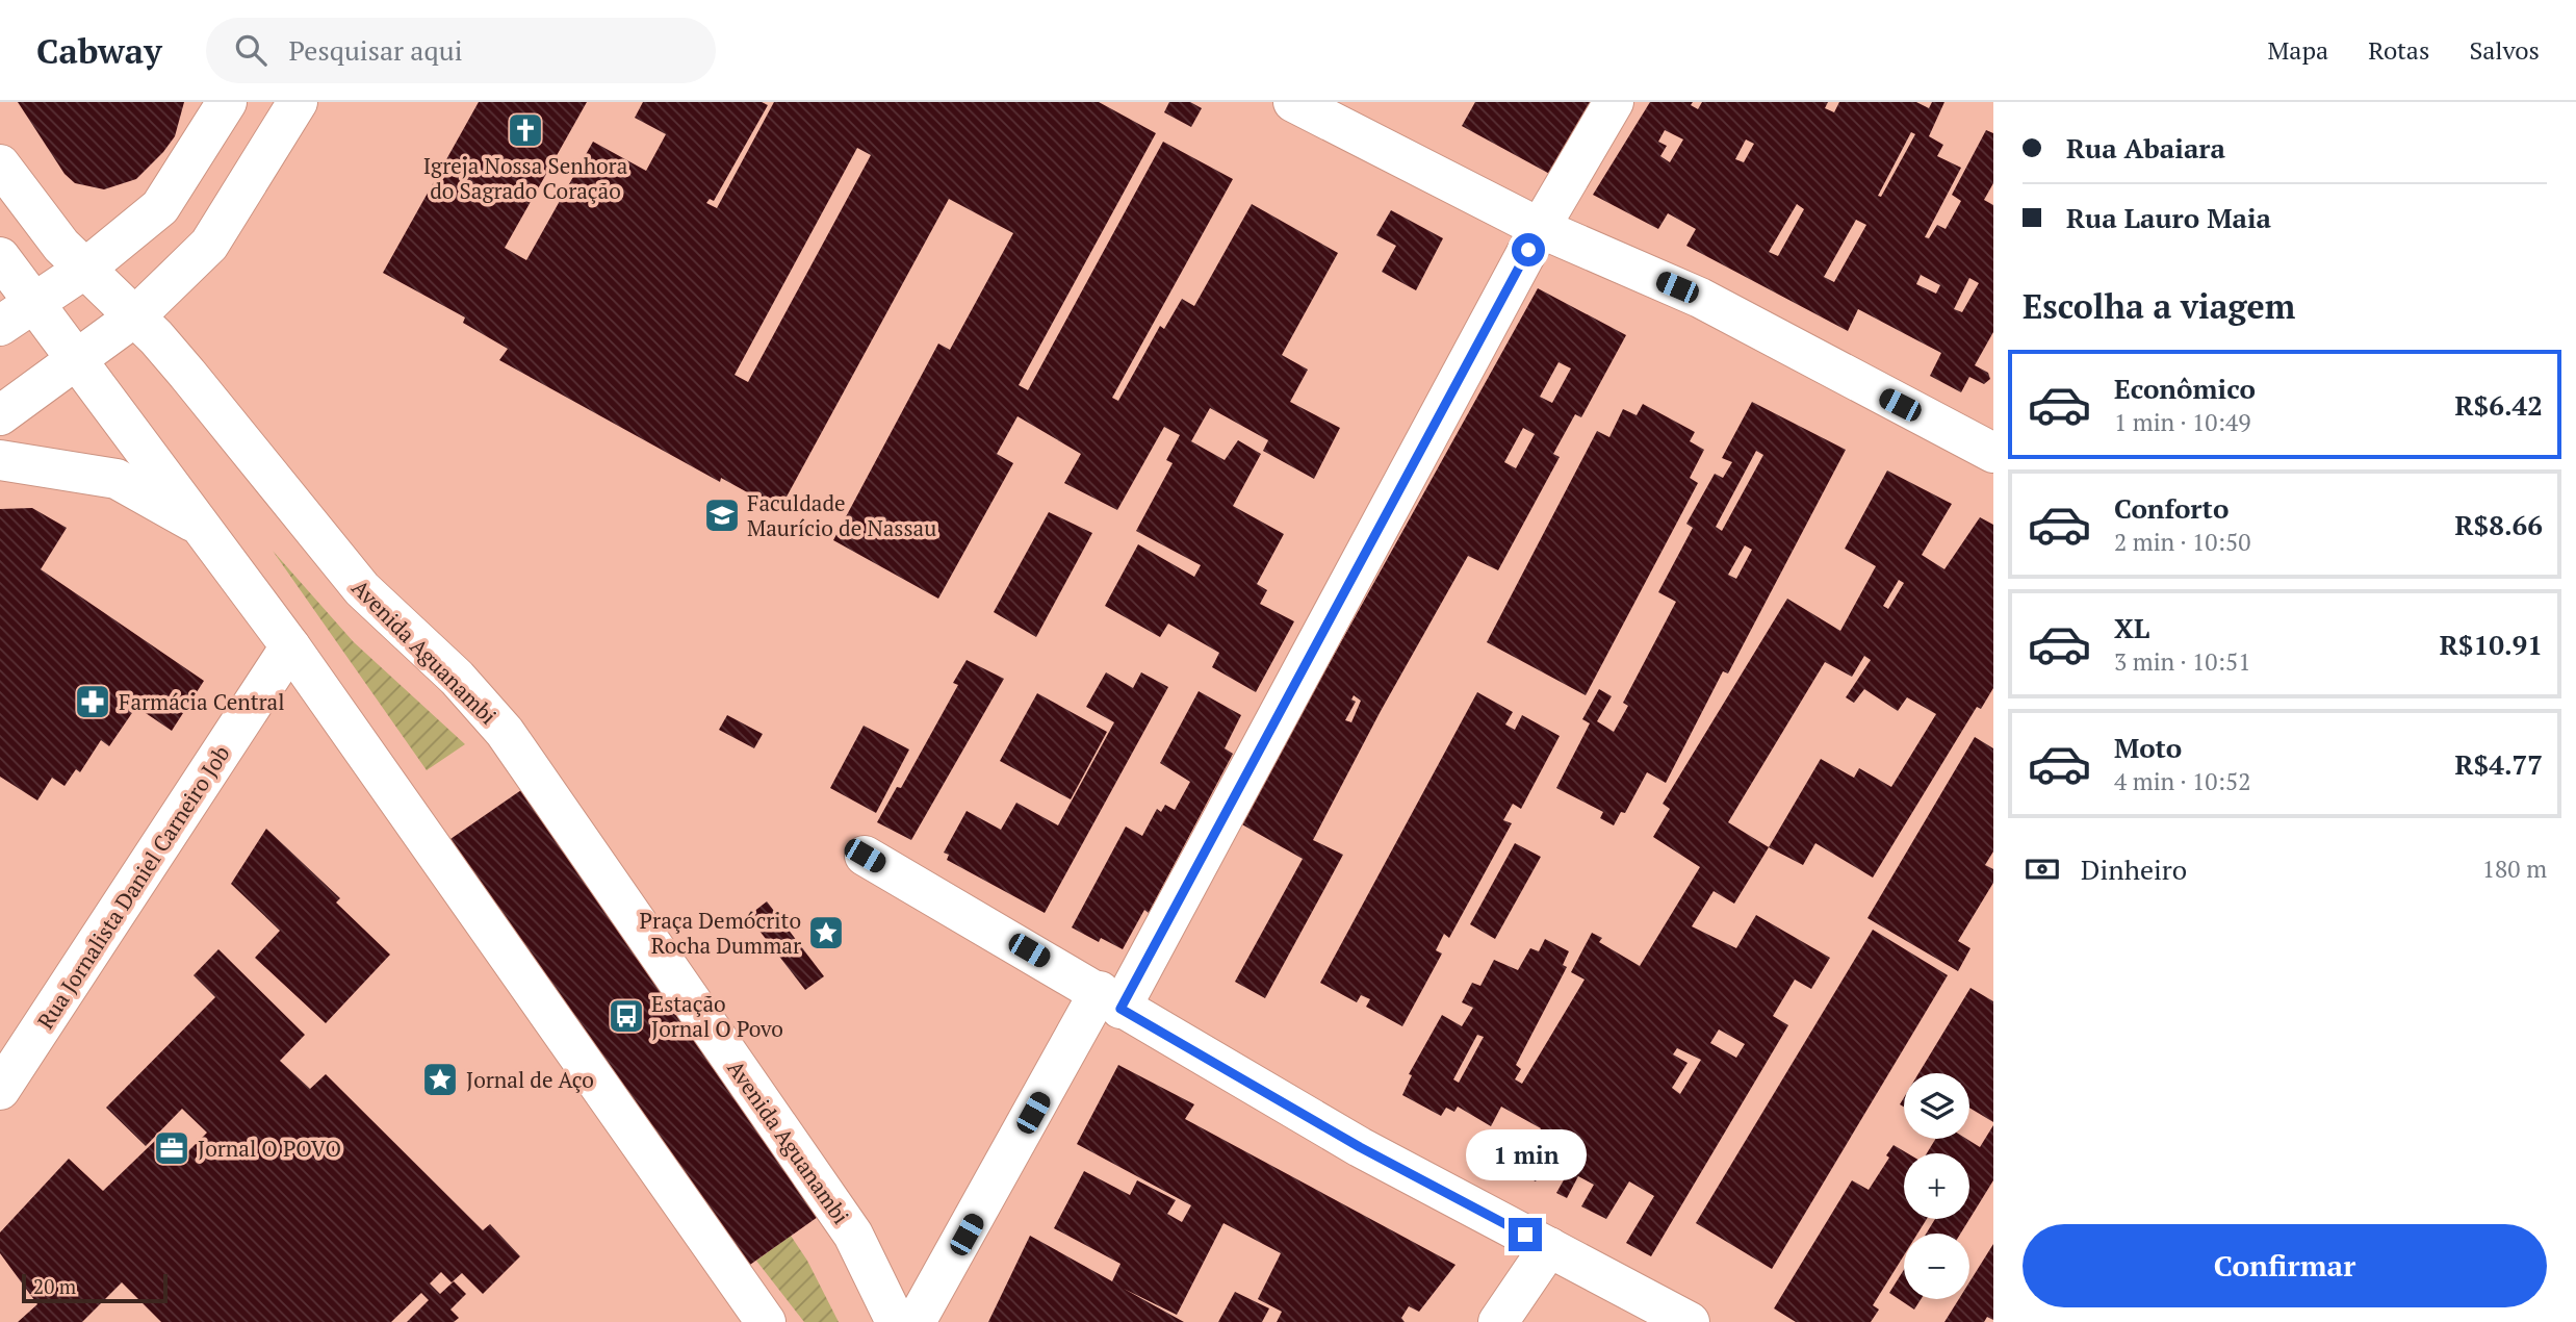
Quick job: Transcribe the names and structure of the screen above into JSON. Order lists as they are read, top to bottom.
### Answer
{
  "streets": {
    "main road": ["Avenida Aguanambi", "Rua Jornalista Daniel Carneiro Job"]
  },
  "places": {
    "church": ["Igreja Nossa Senhora do Sagrado Coração"],
    "school or university": ["Faculdade Maurício de Nassau"],
    "pharmacy": ["Farmácia Central"],
    "place": ["Praça Demócrito Rocha Dummar", "Jornal de Aço"],
    "bus stop": ["Estação Jornal O Povo"],
    "office": ["Jornal O POVO"]
  },
  "scale_bar": "20 m",
  "page": {
    "header": "Cabway",
    "search": "Pesquisar aqui",
    "nav": ["Mapa", "Rotas", "Salvos"],
    "banner": ["Rua Abaiara", "Rua Lauro Maia"],
    "heading": "Escolha a viagem",
    "list": [
      {
        "name": "Econômico",
        "note": "1 min · 10:49",
        "value": "R$6.42"
      },
      {
        "name": "Conforto",
        "note": "2 min · 10:50",
        "value": "R$8.66"
      },
      {
        "name": "XL",
        "note": "3 min · 10:51",
        "value": "R$10.91"
      },
      {
        "name": "Moto",
        "note": "4 min · 10:52",
        "value": "R$4.77"
      }
    ],
    "pay": ["Dinheiro", "180 m"],
    "map_buttons": ["+", "−"],
    "bubble": "1 min",
    "buttons": "Confirmar",
    "scale": "20 m"
  }
}
